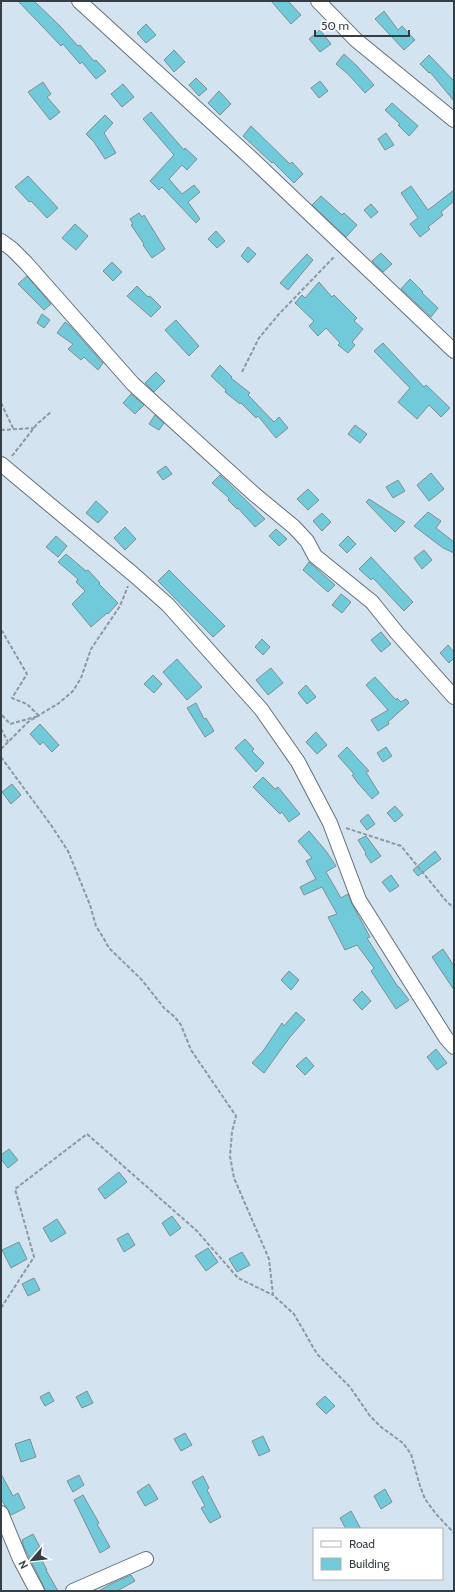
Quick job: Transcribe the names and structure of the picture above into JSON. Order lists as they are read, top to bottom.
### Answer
{
  "legend": ["Road", "Building"],
  "scale_bar": "50 m",
  "north": "bottom left"
}
